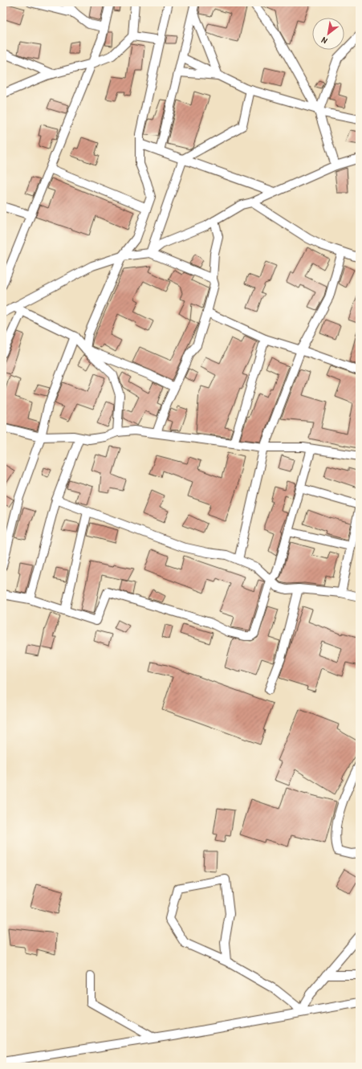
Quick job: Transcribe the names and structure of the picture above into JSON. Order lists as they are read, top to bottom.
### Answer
{
  "north": "bottom left"
}
